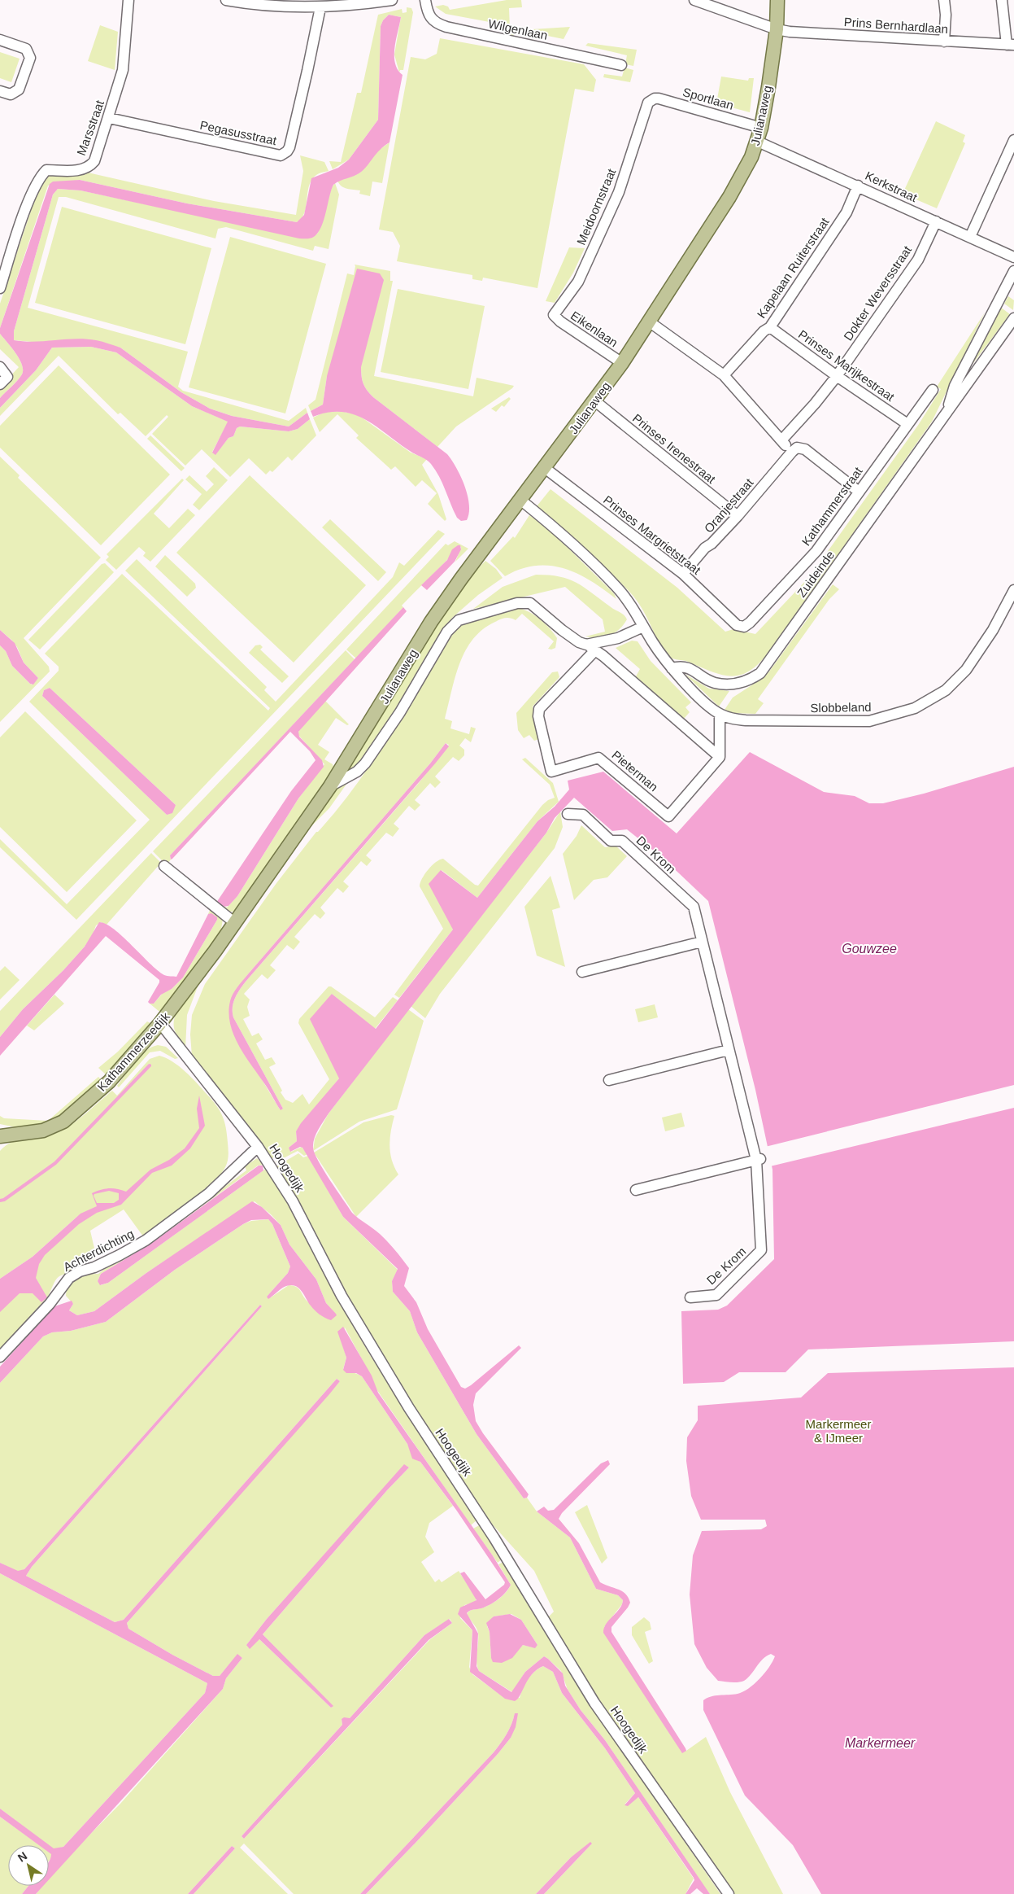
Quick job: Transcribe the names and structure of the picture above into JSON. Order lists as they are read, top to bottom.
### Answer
{
  "streets": {
    "main road": ["Julianaweg", "Kathammerzeedijk"],
    "street": [
      "Prins Bernhardlaan",
      "Wilgenlaan",
      "Sportlaan",
      "Marsstraat",
      "Pegasusstraat",
      "Kerkstraat",
      "Meidoornstraat",
      "Kapelaan Ruiterstraat",
      "Dokter Weversstraat",
      "Eikenlaan",
      "Prinses Marijkestraat",
      "Prinses Irenestraat",
      "Oranjestraat",
      "Kathammerstraat",
      "Prinses Margrietstraat",
      "Zuideinde",
      "Slobbeland",
      "Pieterman",
      "De Krom",
      "Hoogedijk",
      "Achterdichting"
    ]
  },
  "crossings": [
    ["Prins Bernhardlaan", "Julianaweg"],
    ["Sportlaan", "Julianaweg"],
    ["Sportlaan", "Meidoornstraat"],
    ["Julianaweg", "Kerkstraat"],
    ["Julianaweg", "Eikenlaan"],
    ["Julianaweg", "Prinses Irenestraat"],
    ["Julianaweg", "Prinses Margrietstraat"],
    ["Julianaweg", "Kathammerzeedijk"],
    ["Marsstraat", "Pegasusstraat"],
    ["Kerkstraat", "Kapelaan Ruiterstraat"],
    ["Kerkstraat", "Dokter Weversstraat"],
    ["Meidoornstraat", "Eikenlaan"],
    ["Kapelaan Ruiterstraat", "Prinses Marijkestraat"],
    ["Dokter Weversstraat", "Prinses Marijkestraat"],
    ["Prinses Marijkestraat", "Kathammerstraat"],
    ["Prinses Irenestraat", "Oranjestraat"],
    ["Oranjestraat", "Prinses Margrietstraat"],
    ["Kathammerstraat", "Prinses Margrietstraat"],
    ["Zuideinde", "Slobbeland"],
    ["Kathammerzeedijk", "Hoogedijk"],
    ["Hoogedijk", "Achterdichting"]
  ],
  "water": ["Gouwzee", "Markermeer"],
  "parks": ["Markermeer & IJmeer"],
  "north": "top left"
}
